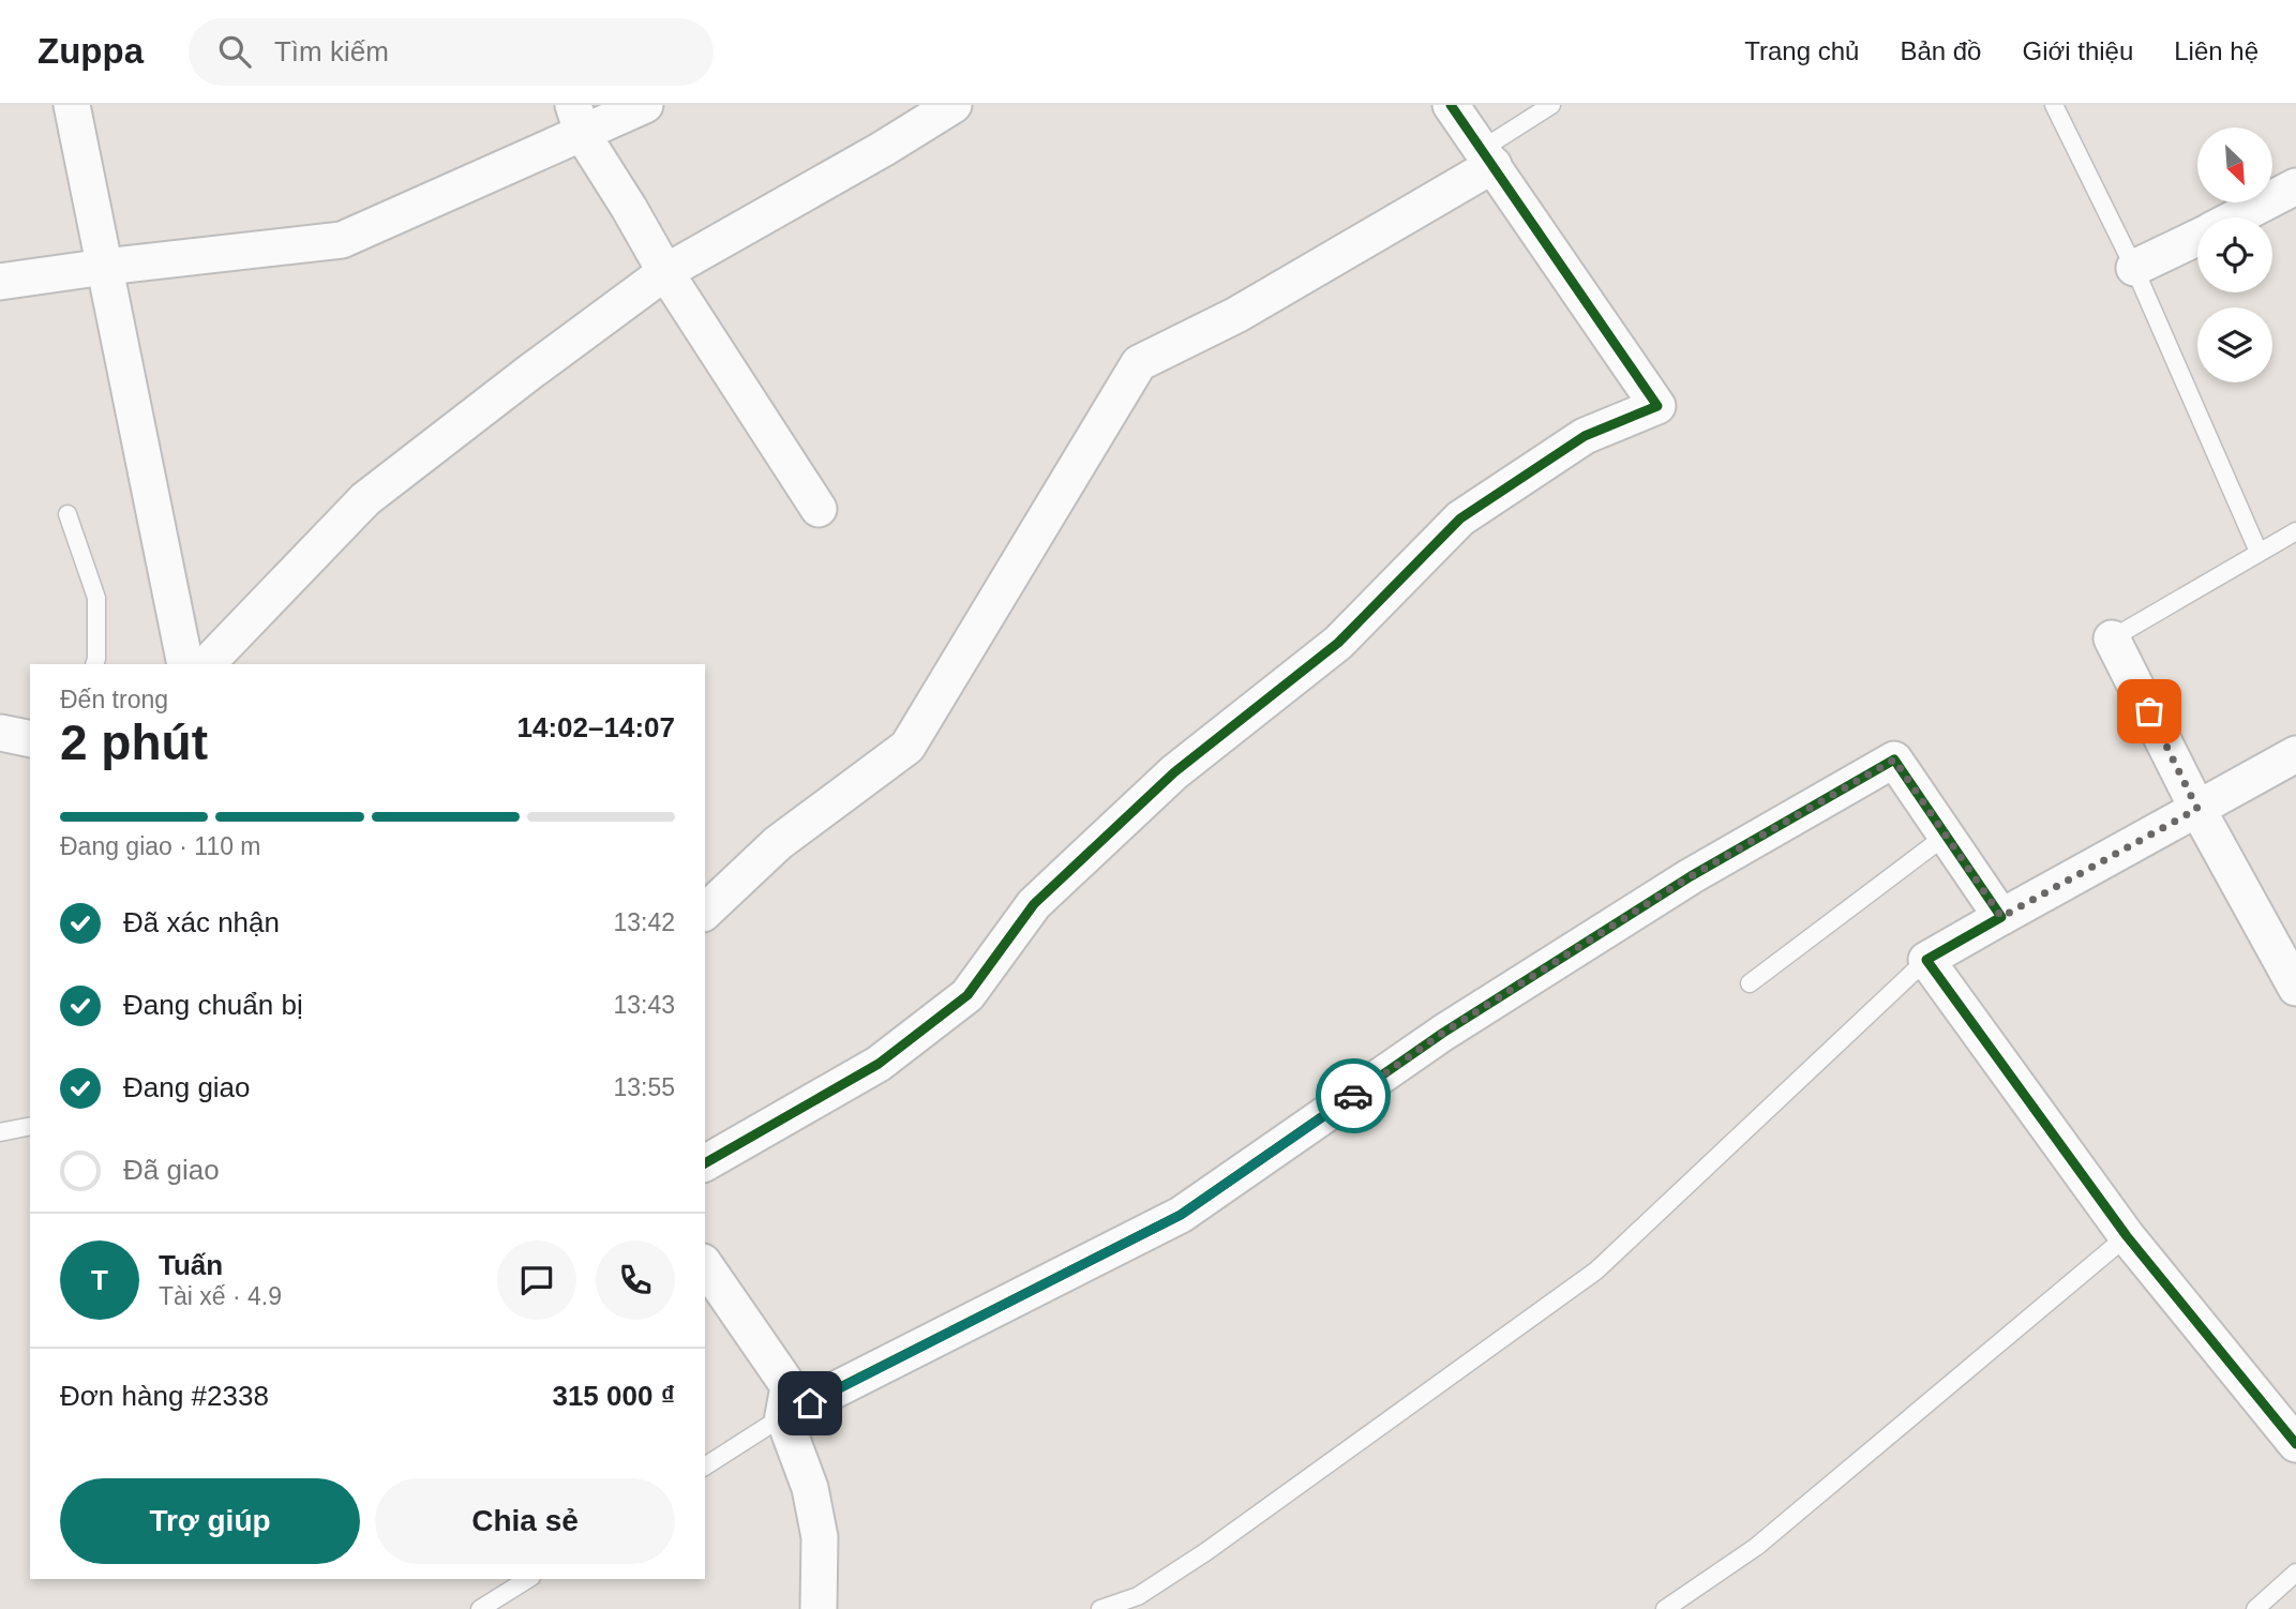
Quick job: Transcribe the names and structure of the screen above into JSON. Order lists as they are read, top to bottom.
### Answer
{
  "north": "bottom right",
  "page": {
    "header": "Zuppa",
    "search": "Tìm kiếm",
    "nav": [
      "Trang chủ",
      "Bản đồ",
      "Giới thiệu",
      "Liên hệ"
    ],
    "heading": ["2 phút", "Đến trong", "14:02–14:07"],
    "panel": [
      "Tuấn",
      "Tài xế · 4.9",
      "Đơn hàng #2338",
      "315 000 ₫"
    ],
    "bar": "Đang giao · 110 m",
    "list": [
      ["Đã xác nhận", "13:42"],
      ["Đang chuẩn bị", "13:43"],
      ["Đang giao", "13:55"],
      "Đã giao"
    ],
    "round": "T",
    "buttons": ["Trợ giúp", "Chia sẻ"]
  }
}
